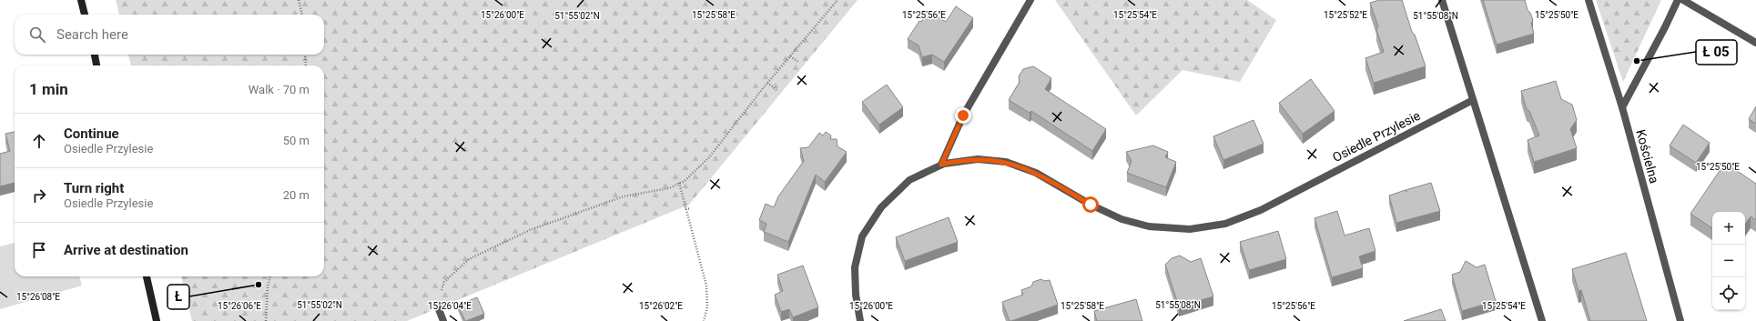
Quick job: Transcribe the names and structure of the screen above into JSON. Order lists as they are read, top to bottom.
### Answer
{
  "streets": {
    "street": ["Osiedle Przylesie", "Kościelna"]
  },
  "places": ["Ł 05", "Ł"],
  "page": {
    "search": "Search here",
    "heading": ["1 min", "Walk · 70 m"],
    "list": [
      ["Continue", "Osiedle Przylesie", "50 m"],
      ["Turn right", "Osiedle Przylesie", "20 m"],
      "Arrive at destination"
    ],
    "map_buttons": ["+", "−"]
  },
  "coordinates": [
    "15°25'56\"E",
    "15°26'00\"E",
    "15°25'58\"E",
    "15°25'54\"E",
    "15°25'52\"E",
    "15°25'50\"E",
    "51°55'02\"N",
    "51°55'08\"N",
    "15°26'08\"E",
    "15°26'06\"E",
    "15°26'04\"E",
    "15°26'02\"E"
  ]
}
